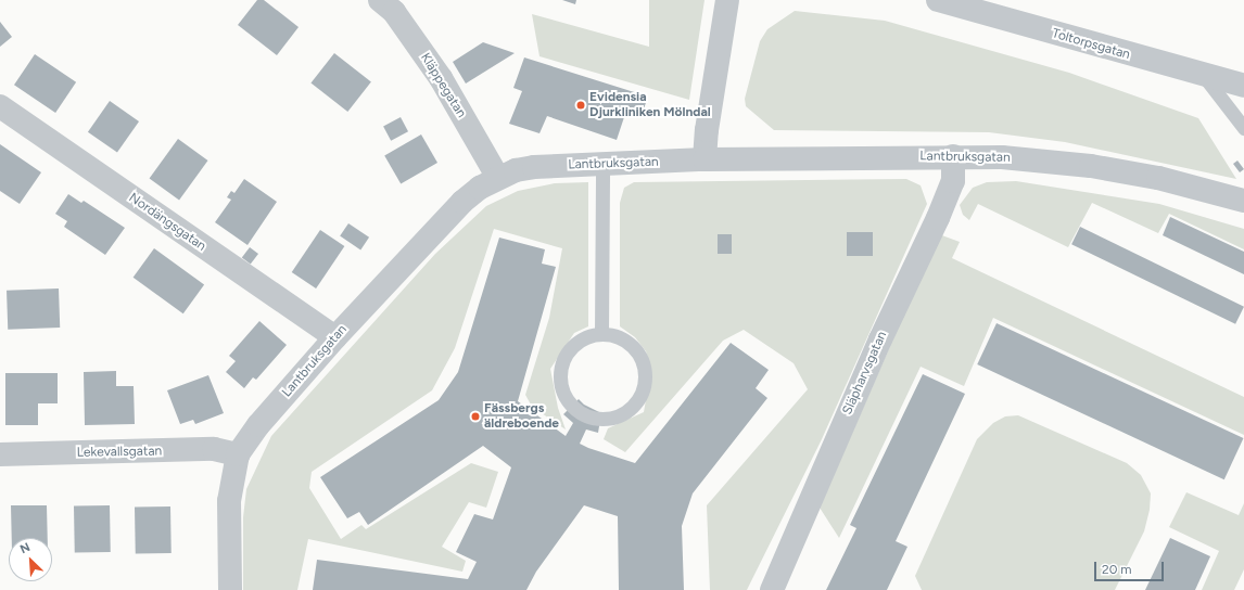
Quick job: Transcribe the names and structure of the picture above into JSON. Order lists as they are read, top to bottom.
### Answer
{
  "streets": {
    "street": [
      "Toltorpsgatan",
      "Kläppegatan",
      "Lantbruksgatan",
      "Nordängsgatan",
      "Släpharvsgatan",
      "Lekevallsgatan"
    ]
  },
  "crossings": [
    ["Kläppegatan", "Lantbruksgatan"],
    ["Lantbruksgatan", "Nordängsgatan"],
    ["Lantbruksgatan", "Släpharvsgatan"],
    ["Lantbruksgatan", "Lekevallsgatan"]
  ],
  "places": ["Evidensia Djurkliniken Mölndal", "Fässbergs äldreboende"],
  "scale_bar": "20 m",
  "north": "top left"
}
